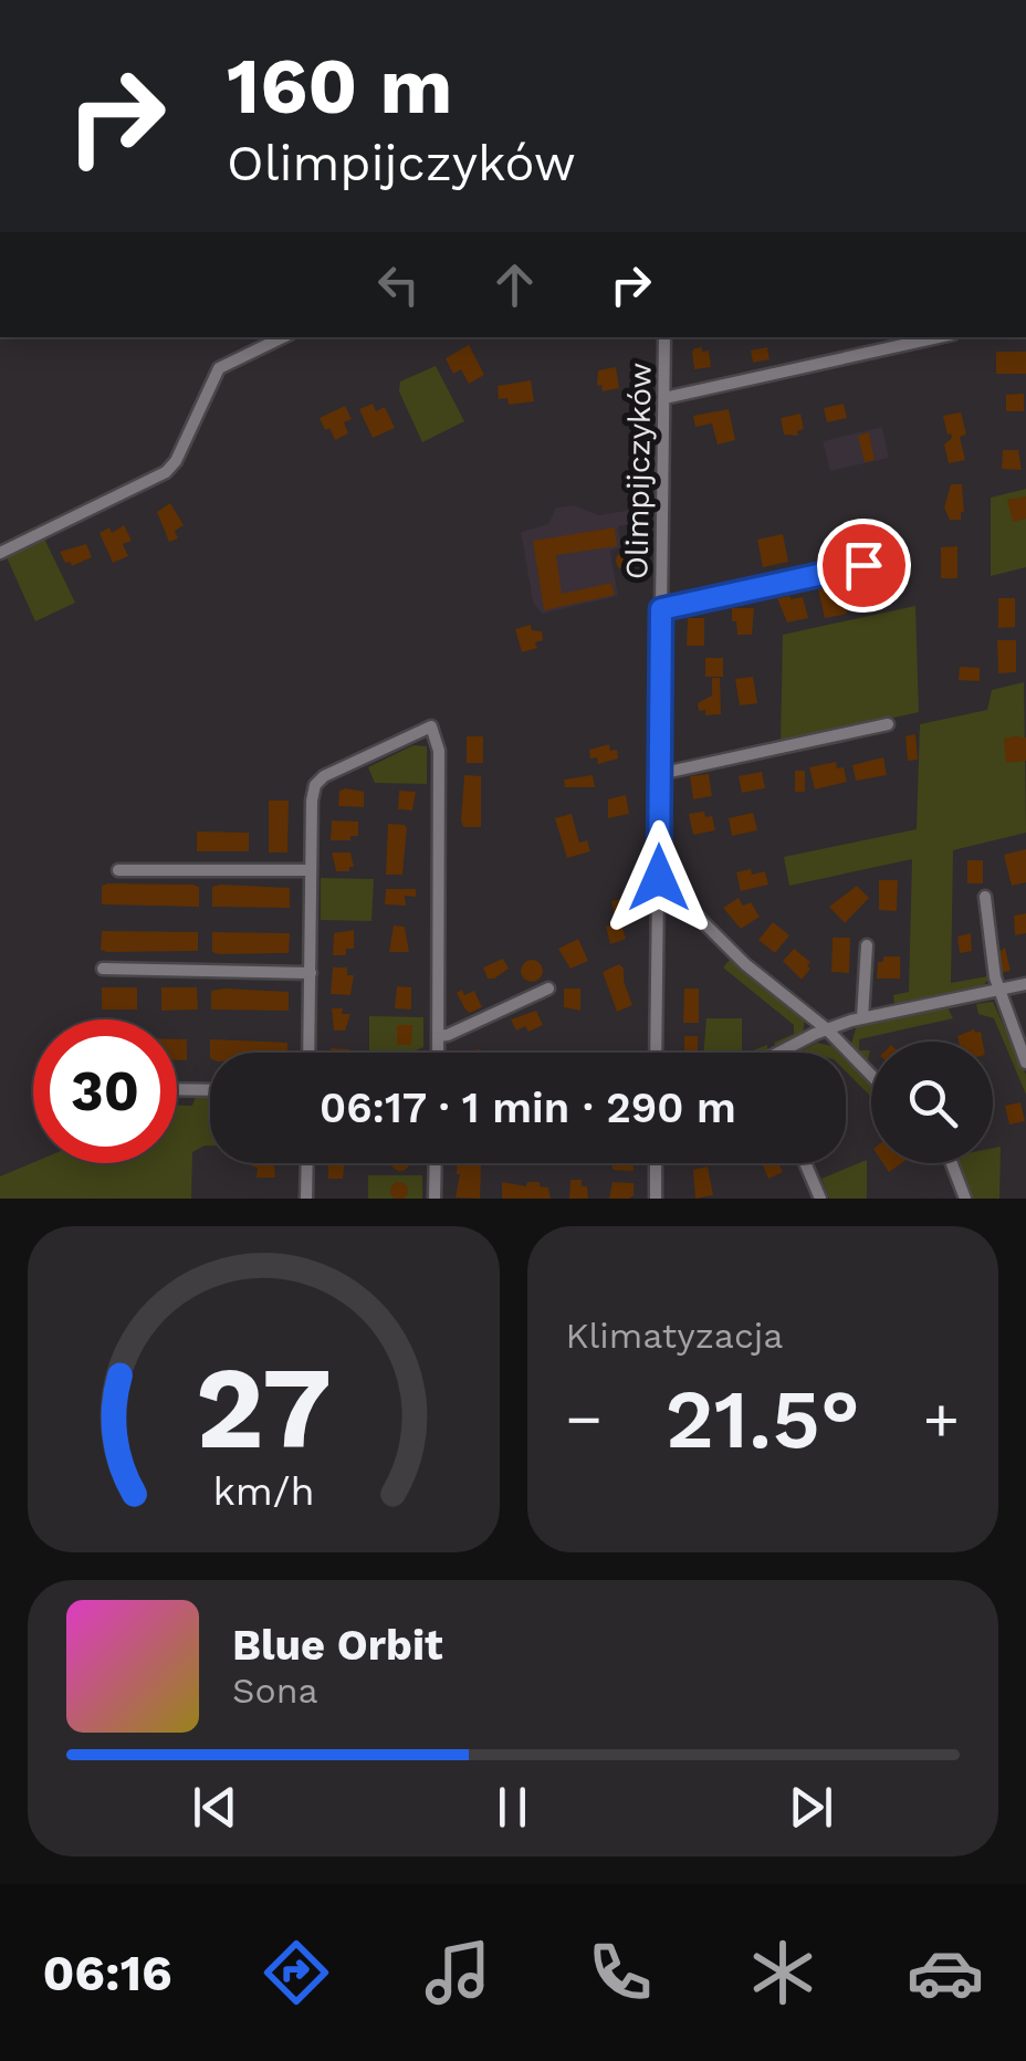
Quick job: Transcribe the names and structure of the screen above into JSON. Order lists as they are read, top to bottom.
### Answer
{
  "streets": {
    "street": ["Olimpijczyków"]
  },
  "page": {
    "turn": ["160 m", "Olimpijczyków"],
    "limit": "30",
    "trip": "06:17 · 1 min · 290 m",
    "tile": "Klimatyzacja",
    "heat": ["−", "21.5°", "+"],
    "song": ["Blue Orbit", "Sona"],
    "tabs": "06:16",
    "gauge": ["27", "km/h"]
  }
}
